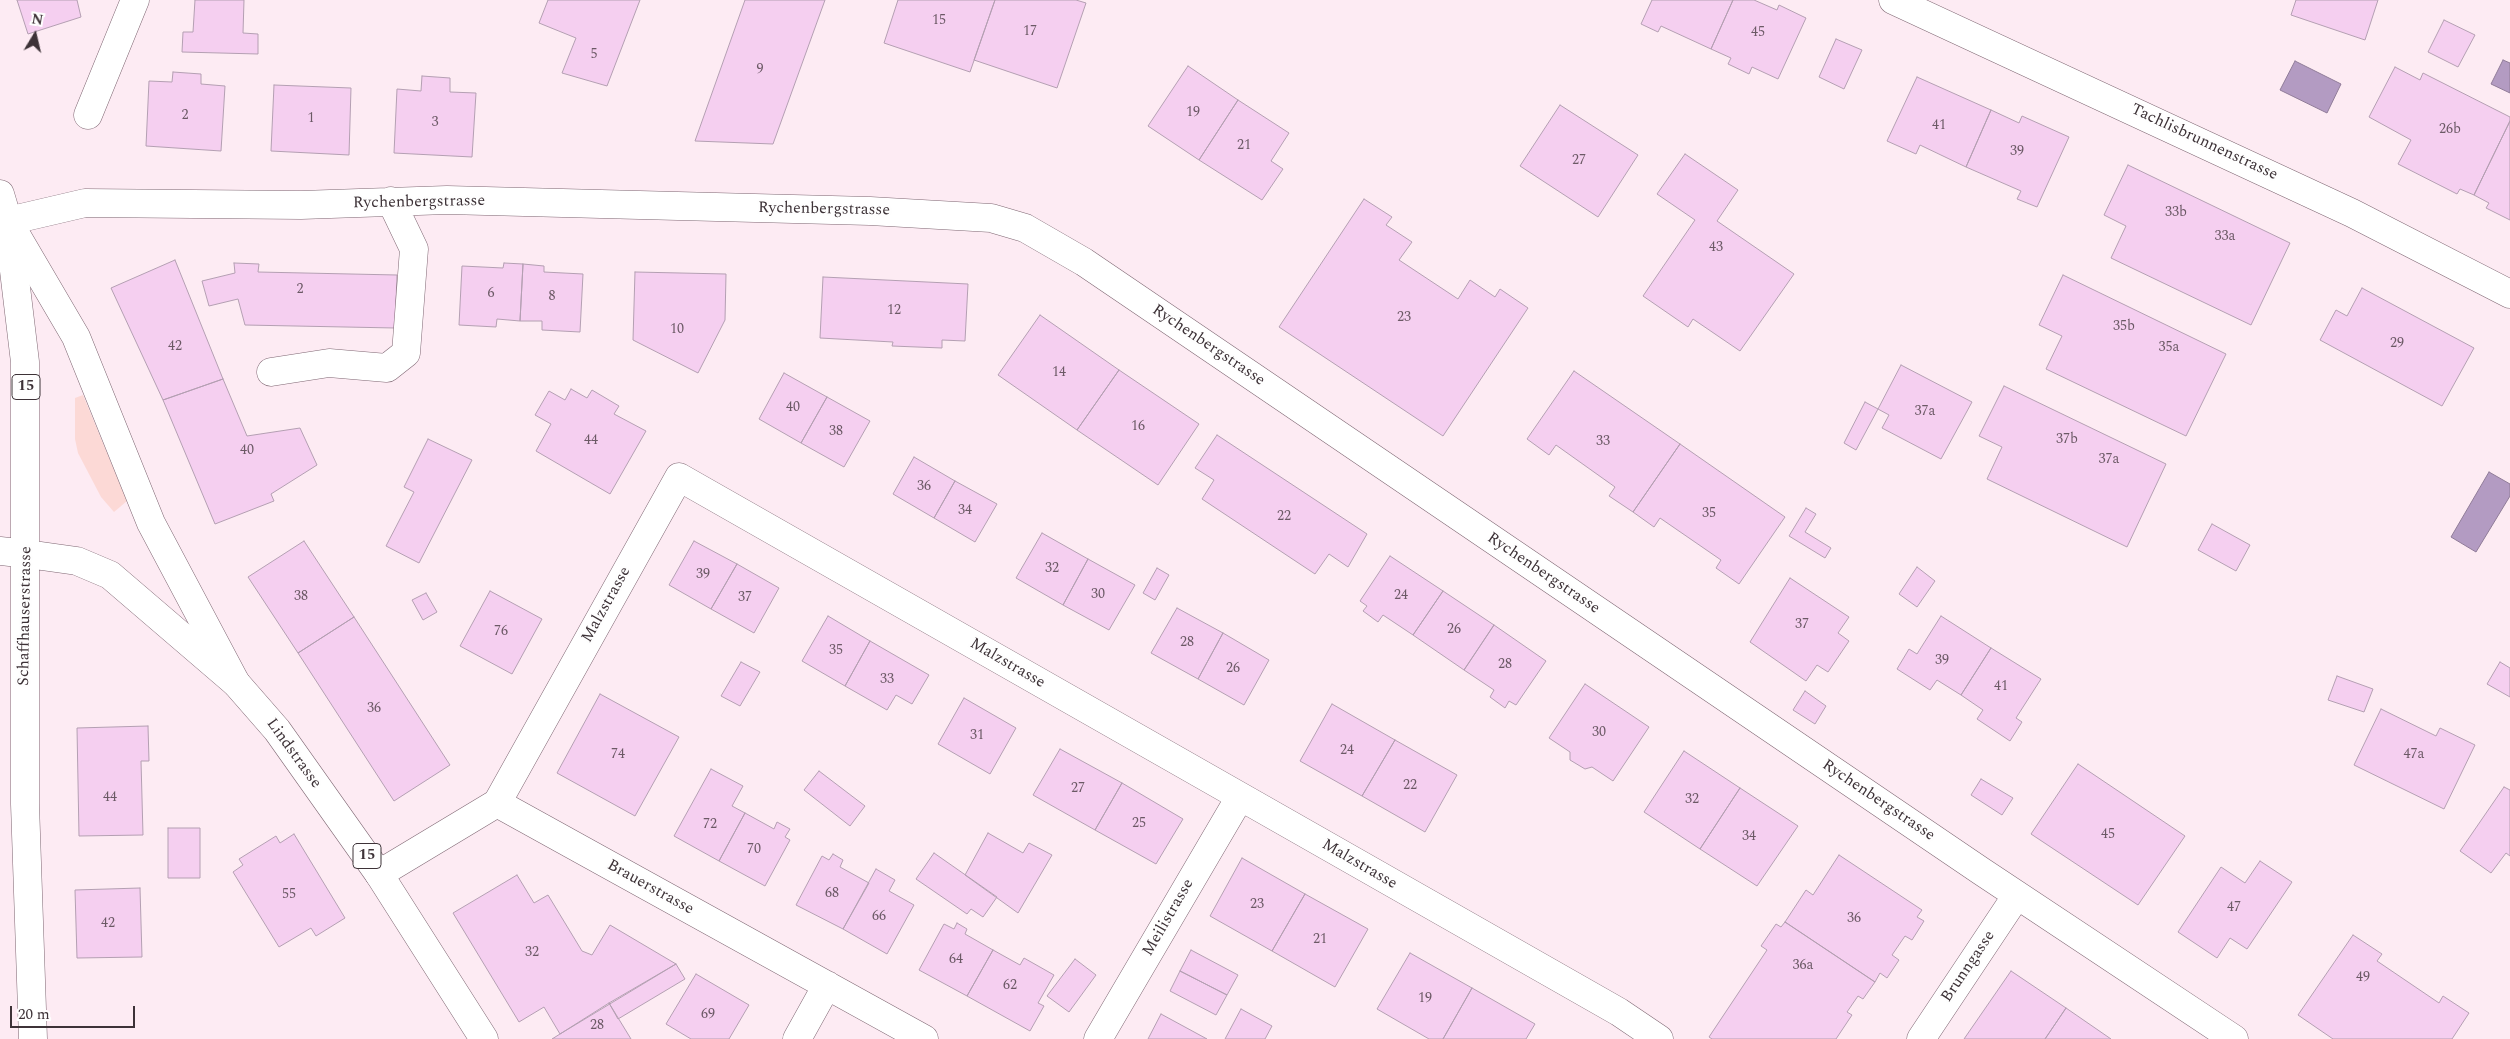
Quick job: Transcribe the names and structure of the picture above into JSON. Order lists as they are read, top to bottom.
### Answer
{
  "streets": {
    "street": [
      "Tachlisbrunnenstrasse",
      "Rychenbergstrasse",
      "15",
      "Malzstrasse",
      "Schaffhauserstrasse",
      "Lindstrasse",
      "Brauerstrasse",
      "Meilistrasse",
      "Brunngasse"
    ]
  },
  "crossings": [
    ["Rychenbergstrasse", "Schaffhauserstrasse"],
    ["Rychenbergstrasse", "Brunngasse"],
    ["Malzstrasse", "Brauerstrasse"],
    ["Malzstrasse", "Meilistrasse"],
    ["Schaffhauserstrasse", "Lindstrasse"]
  ],
  "house_numbers": [
    "15",
    "17",
    "45",
    "5",
    "9",
    "19",
    "2",
    "1",
    "3",
    "41",
    "26b",
    "21",
    "39",
    "27",
    "33b",
    "33a",
    "43",
    "2",
    "6",
    "8",
    "12",
    "23",
    "35b",
    "10",
    "29",
    "42",
    "35a",
    "14",
    "40",
    "37a",
    "16",
    "38",
    "37b",
    "44",
    "33",
    "40",
    "37a",
    "36",
    "34",
    "35",
    "22",
    "32",
    "39",
    "30",
    "24",
    "38",
    "37",
    "37",
    "26",
    "76",
    "28",
    "35",
    "39",
    "28",
    "26",
    "33",
    "41",
    "36",
    "30",
    "31",
    "24",
    "74",
    "47a",
    "22",
    "27",
    "44",
    "32",
    "25",
    "72",
    "45",
    "34",
    "70",
    "68",
    "55",
    "23",
    "47",
    "66",
    "36",
    "42",
    "21",
    "32",
    "64",
    "36a",
    "49",
    "62",
    "19",
    "69",
    "28"
  ],
  "scale_bar": "20 m",
  "north": "top"
}
